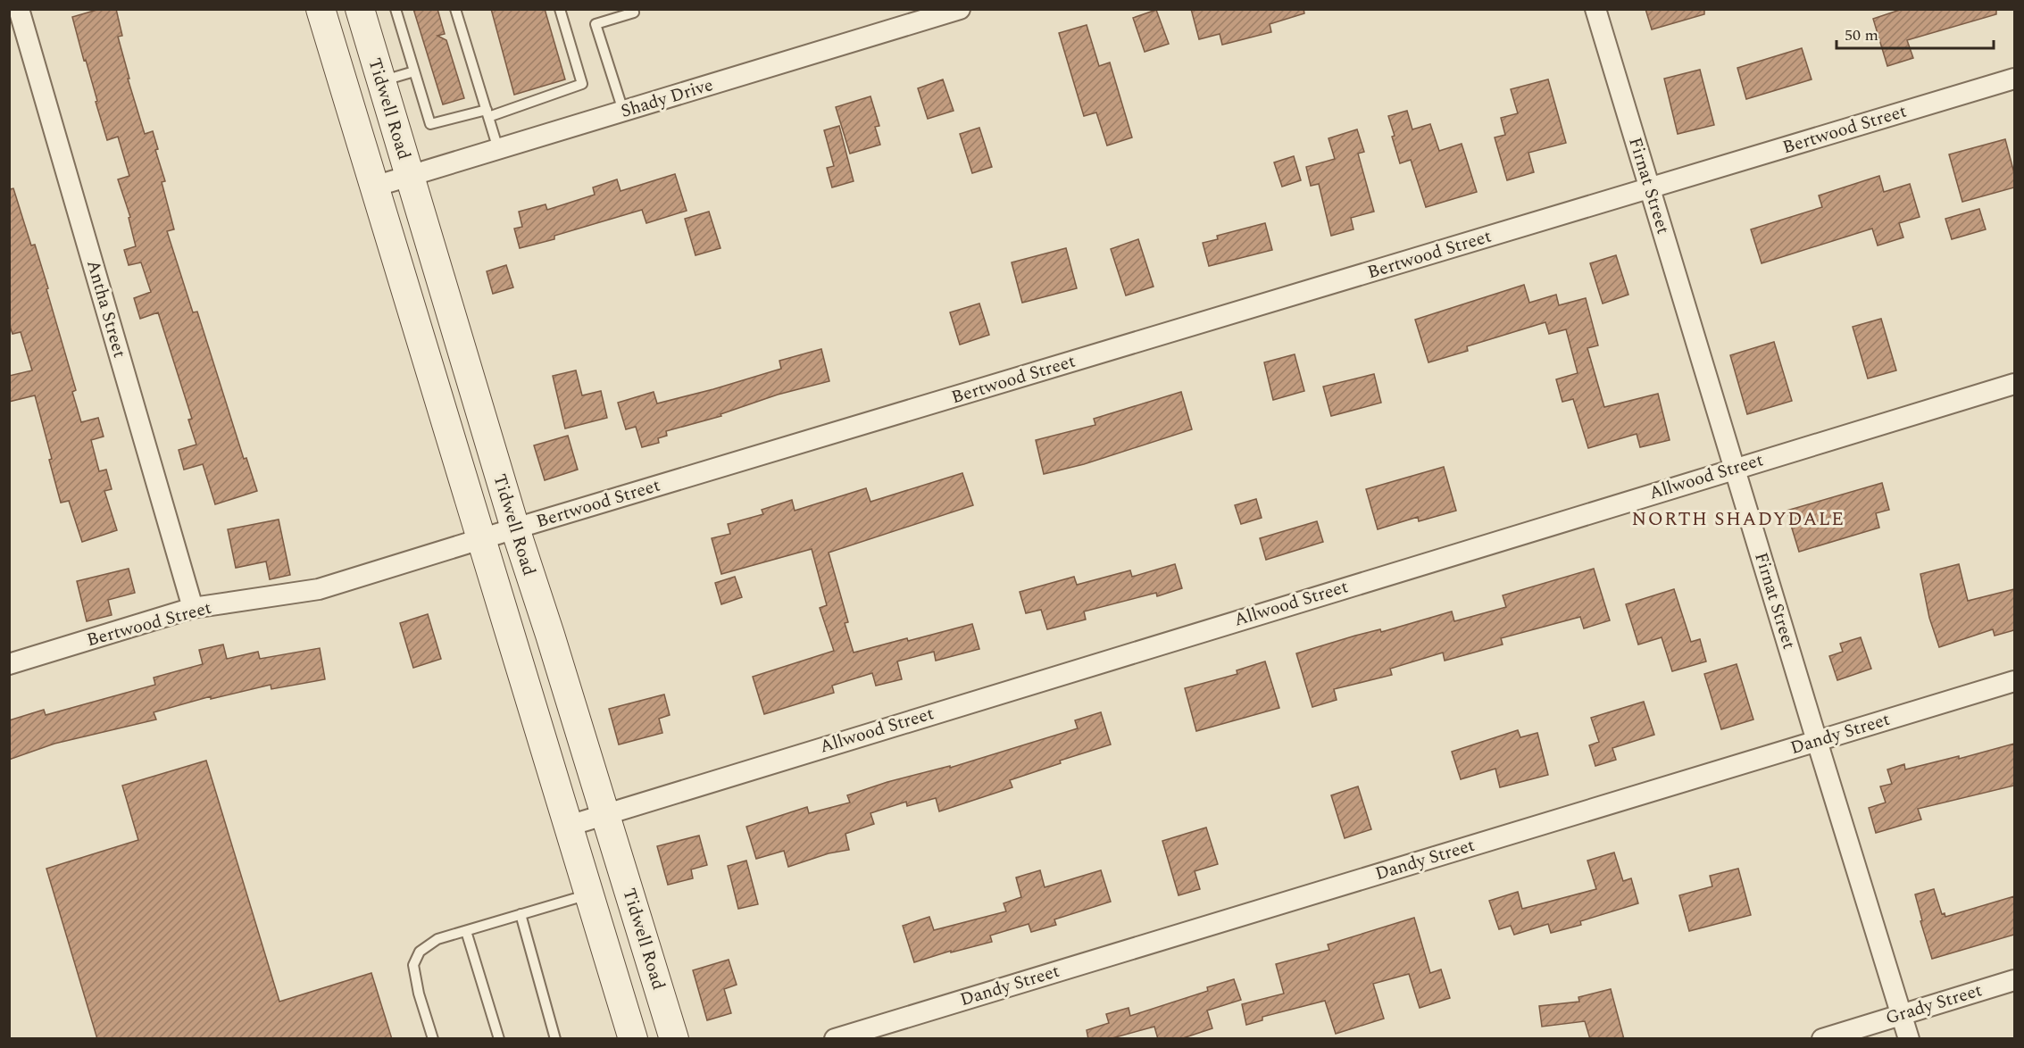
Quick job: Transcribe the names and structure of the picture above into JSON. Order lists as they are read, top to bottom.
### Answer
{
  "streets": {
    "main road": ["Tidwell Road"],
    "street": [
      "Shady Drive",
      "Bertwood Street",
      "Firnat Street",
      "Antha Street",
      "Allwood Street",
      "Dandy Street",
      "Grady Street"
    ]
  },
  "crossings": [
    ["Shady Drive", "Tidwell Road"],
    ["Tidwell Road", "Bertwood Street"],
    ["Tidwell Road", "Allwood Street"],
    ["Bertwood Street", "Firnat Street"],
    ["Bertwood Street", "Antha Street"],
    ["Firnat Street", "Allwood Street"],
    ["Firnat Street", "Dandy Street"],
    ["Firnat Street", "Grady Street"]
  ],
  "districts": ["NORTH SHADYDALE"],
  "scale_bar": "50 m"
}
